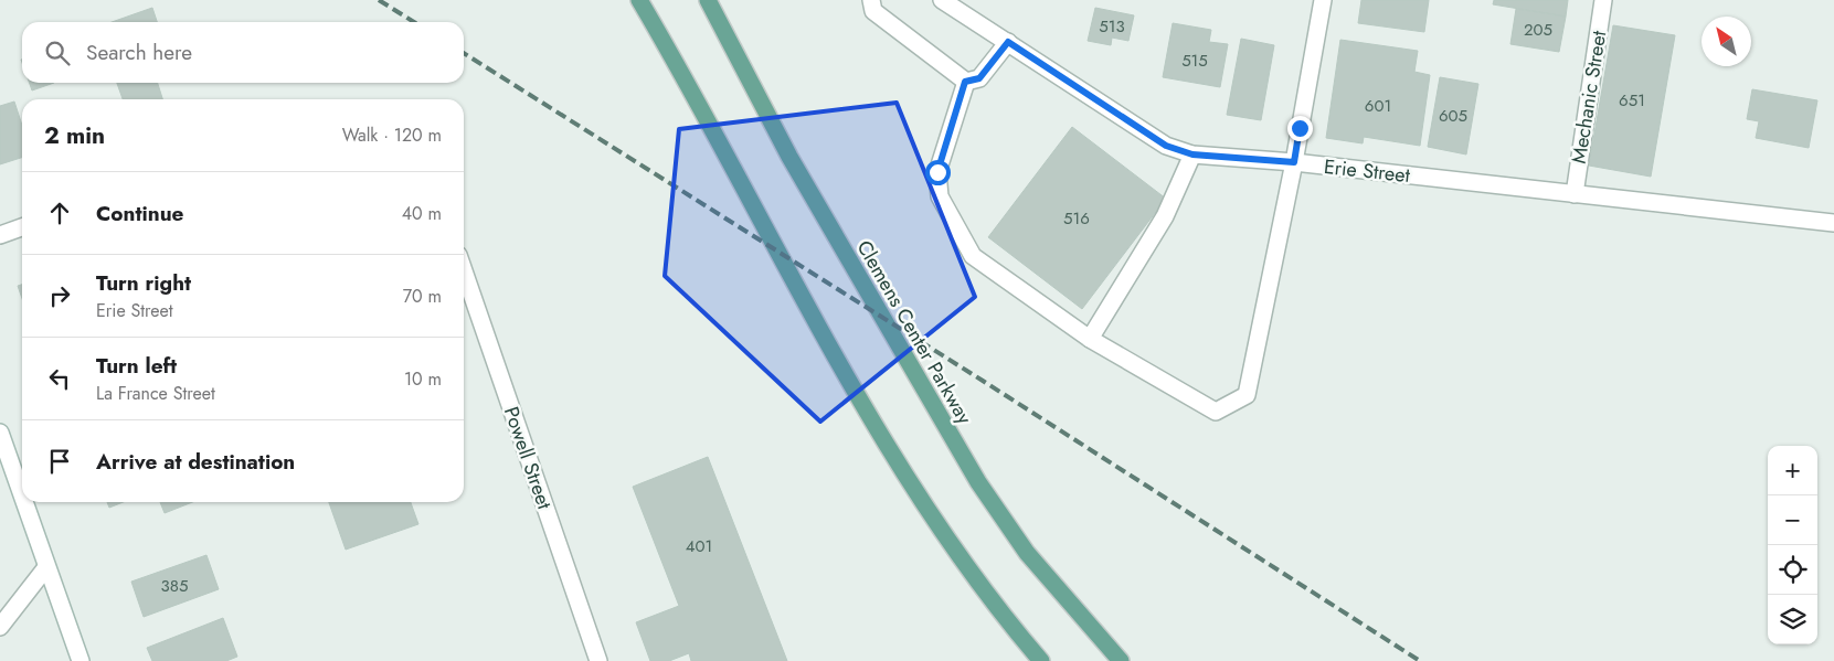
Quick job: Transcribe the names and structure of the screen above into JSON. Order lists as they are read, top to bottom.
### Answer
{
  "streets": {
    "main road": ["Clemens Center Parkway"],
    "street": ["Mechanic Street", "Erie Street", "Powell Street"]
  },
  "crossings": [
    ["Mechanic Street", "Erie Street"]
  ],
  "house_numbers": [
    "513",
    "205",
    "515",
    "651",
    "601",
    "605",
    "516",
    "401",
    "385"
  ],
  "north": "top left",
  "page": {
    "search": "Search here",
    "heading": ["2 min", "Walk · 120 m"],
    "list": [
      ["Continue", "40 m"],
      ["Turn right", "Erie Street", "70 m"],
      ["Turn left", "La France Street", "10 m"],
      "Arrive at destination"
    ],
    "map_buttons": ["+", "−"]
  }
}
